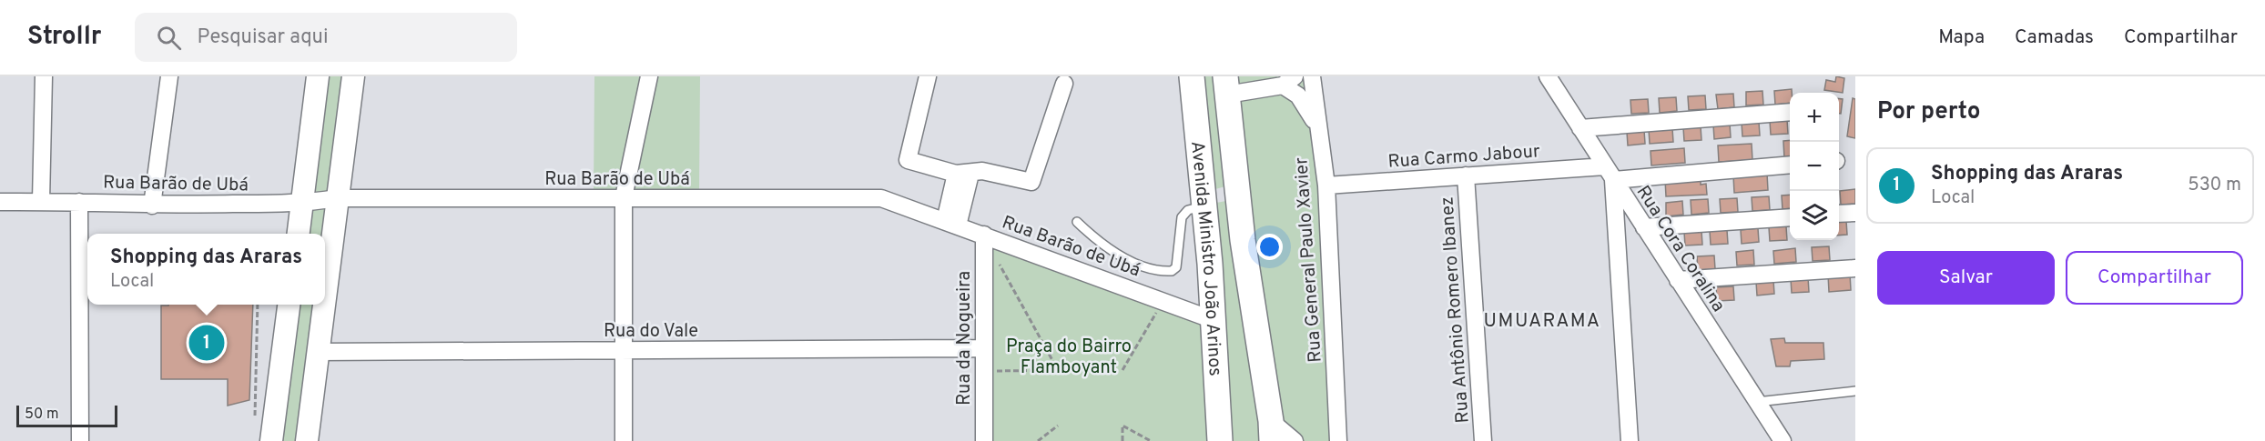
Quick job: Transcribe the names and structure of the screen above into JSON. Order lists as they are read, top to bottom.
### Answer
{
  "streets": {
    "main road": ["Avenida Ministro João Arinos"],
    "street": [
      "Rua Carmo Jabour",
      "Rua Barão de Ubá",
      "Rua Cora Coralina",
      "Rua General Paulo Xavier",
      "Rua Antônio Romero Ibanez",
      "Rua do Vale",
      "Rua da Nogueira"
    ]
  },
  "crossings": [
    ["Rua Carmo Jabour", "Rua Cora Coralina"],
    ["Rua Carmo Jabour", "Rua General Paulo Xavier"],
    ["Rua Carmo Jabour", "Rua Antônio Romero Ibanez"],
    ["Rua Barão de Ubá", "Avenida Ministro João Arinos"],
    ["Rua Barão de Ubá", "Rua da Nogueira"],
    ["Rua do Vale", "Rua da Nogueira"]
  ],
  "districts": ["UMUARAMA"],
  "parks": ["Praça do Bairro Flamboyant"],
  "scale_bar": "50 m",
  "page": {
    "header": "Strollr",
    "search": "Pesquisar aqui",
    "nav": ["Mapa", "Camadas", "Compartilhar"],
    "heading": "Por perto",
    "map_buttons": ["+", "−"],
    "list": [
      {
        "mark": "1",
        "name": "Shopping das Araras",
        "note": "Local",
        "value": "530 m"
      }
    ],
    "popup": ["Shopping das Araras", "Local"],
    "buttons": ["Salvar", "Compartilhar"],
    "pins": "1",
    "scale": "50 m"
  }
}
